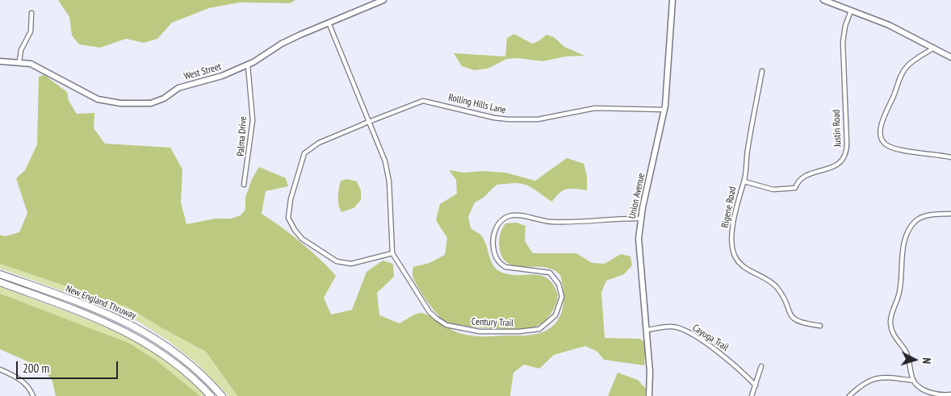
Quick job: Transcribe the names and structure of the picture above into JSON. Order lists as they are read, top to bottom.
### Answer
{
  "streets": {
    "highway": ["New England Thruway"],
    "street": [
      "West Street",
      "Rolling Hills Lane",
      "Justin Road",
      "Palma Drive",
      "Union Avenue",
      "Rigene Road",
      "Century Trail",
      "Cayuga Trail"
    ]
  },
  "crossings": [
    ["West Street", "Palma Drive"],
    ["West Street", "Century Trail"],
    ["Rolling Hills Lane", "Union Avenue"],
    ["Rolling Hills Lane", "Century Trail"],
    ["Justin Road", "Rigene Road"],
    ["Union Avenue", "Century Trail"],
    ["Union Avenue", "Cayuga Trail"]
  ],
  "scale_bar": "200 m",
  "north": "right"
}
